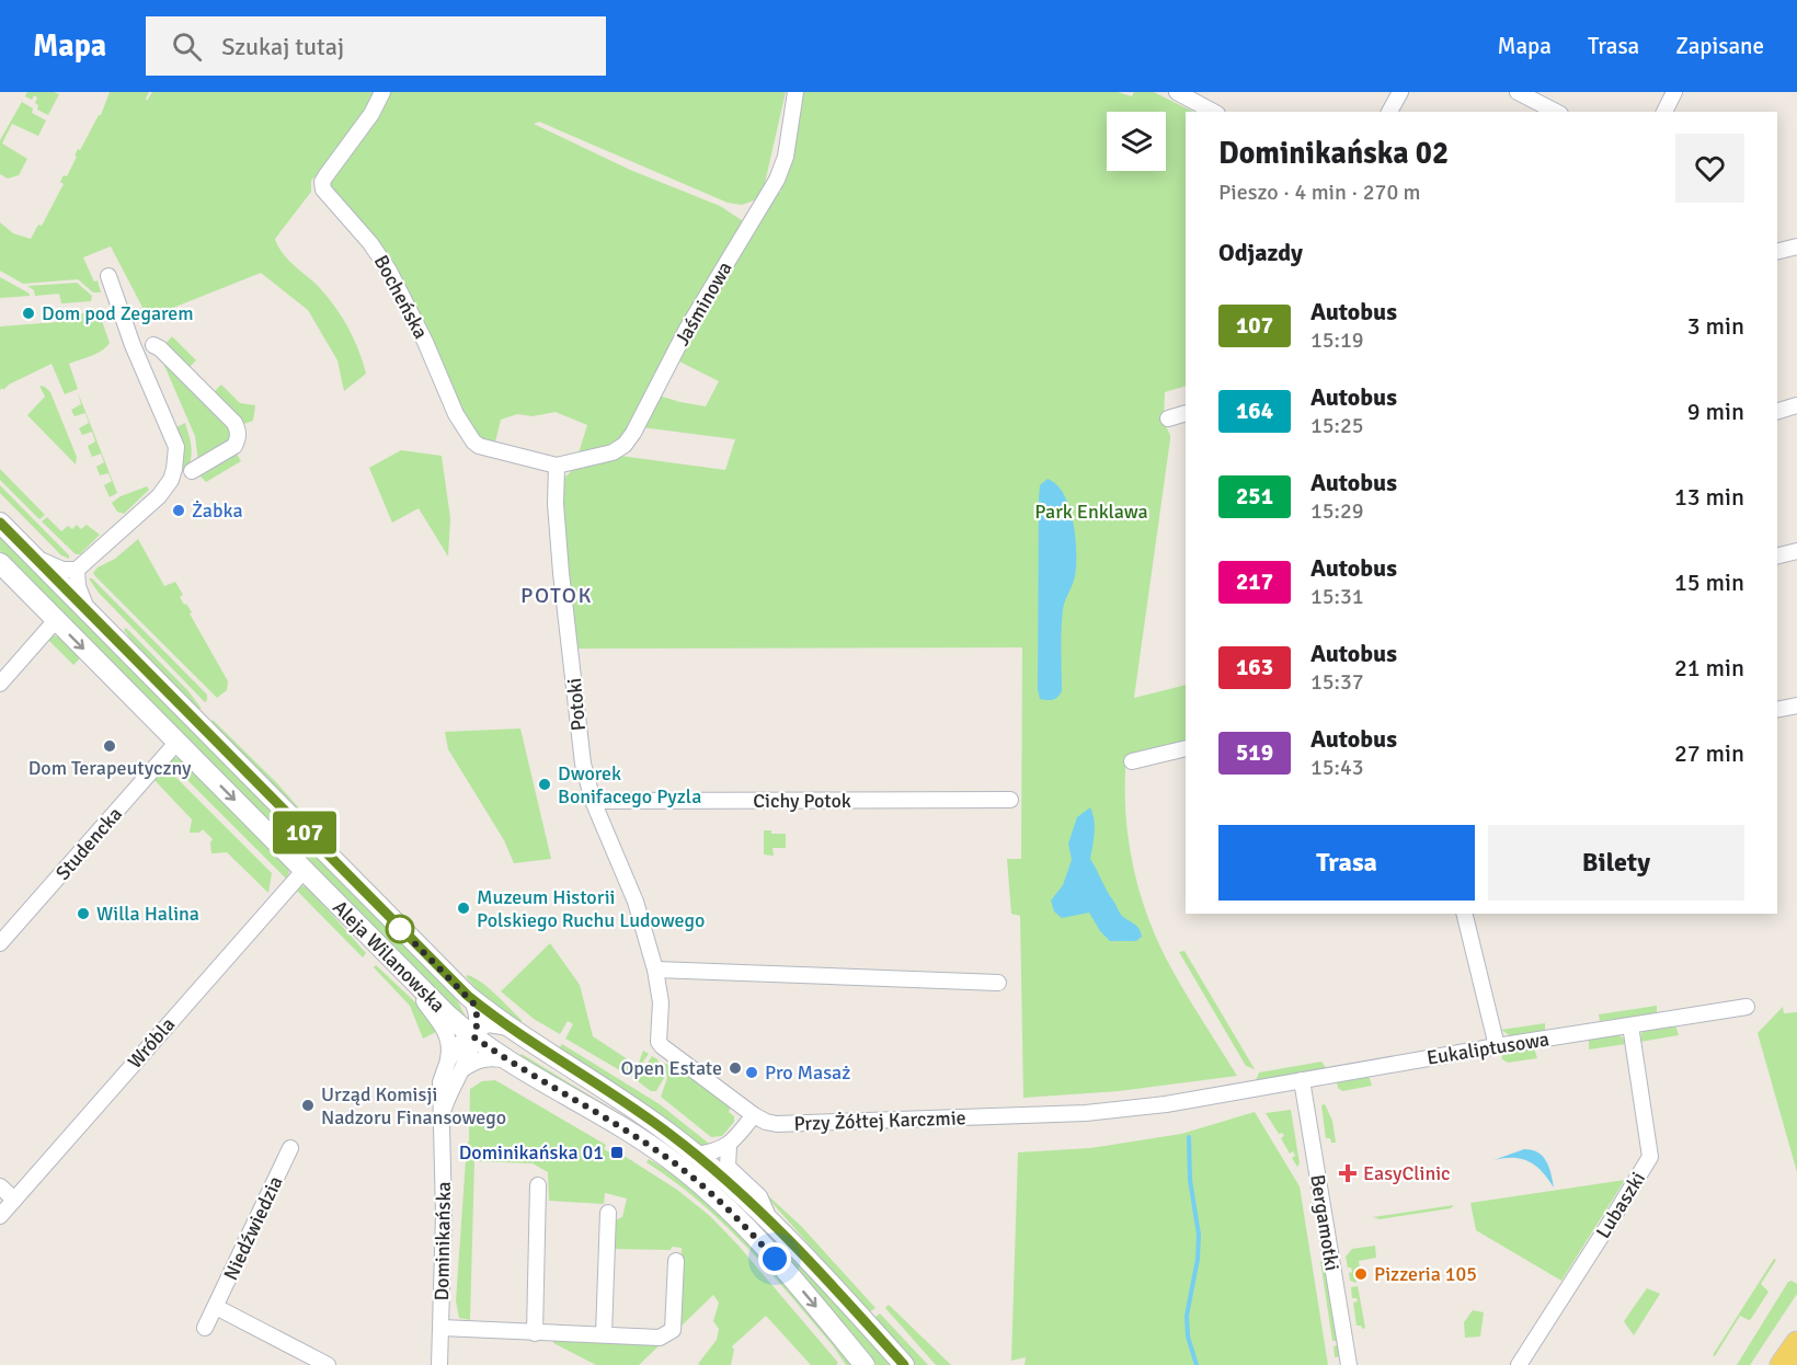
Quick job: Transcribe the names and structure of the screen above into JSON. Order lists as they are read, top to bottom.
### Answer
{
  "streets": {
    "main road": ["Aleja Wilanowska"],
    "street": [
      "Bocheńska",
      "Jaśminowa",
      "Potoki",
      "Cichy Potok",
      "Studencka",
      "Wróbla",
      "Eukaliptusowa",
      "Przy Żółtej Karczmie",
      "Lubaszki",
      "Bergamotki",
      "Niedźwiedzia",
      "Dominikańska"
    ]
  },
  "crossings": [
    ["Bocheńska", "Jaśminowa"],
    ["Bocheńska", "Potoki"],
    ["Jaśminowa", "Potoki"],
    ["Potoki", "Cichy Potok"],
    ["Potoki", "Przy Żółtej Karczmie"],
    ["Studencka", "Aleja Wilanowska"],
    ["Aleja Wilanowska", "Wróbla"],
    ["Aleja Wilanowska", "Dominikańska"],
    ["Eukaliptusowa", "Przy Żółtej Karczmie"],
    ["Eukaliptusowa", "Lubaszki"],
    ["Eukaliptusowa", "Bergamotki"]
  ],
  "districts": ["POTOK"],
  "parks": ["Park Enklawa"],
  "places": {
    "other": [
      "Dom pod Zegarem",
      "Żabka",
      "Dom Terapeutyczny",
      "Dworek Bonifacego Pyzla",
      "Muzeum Historii Polskiego Ruchu Ludowego",
      "Willa Halina",
      "Open Estate",
      "Pro Masaż",
      "Urząd Komisji Nadzoru Finansowego",
      "Pizzeria 105"
    ],
    "transit": ["Dominikańska 01"],
    "health": ["EasyClinic"]
  },
  "lines": ["bus line 107"],
  "page": {
    "header": "Mapa",
    "search": "Szukaj tutaj",
    "nav": ["Mapa", "Trasa", "Zapisane"],
    "on_map": "107",
    "heading": [
      ["Dominikańska 02", "Pieszo · 4 min · 270 m"],
      "Odjazdy"
    ],
    "list": [
      {
        "mark": "107",
        "name": "Autobus",
        "note": "15:19",
        "value": "3 min"
      },
      {
        "mark": "164",
        "name": "Autobus",
        "note": "15:25",
        "value": "9 min"
      },
      {
        "mark": "251",
        "name": "Autobus",
        "note": "15:29",
        "value": "13 min"
      },
      {
        "mark": "217",
        "name": "Autobus",
        "note": "15:31",
        "value": "15 min"
      },
      {
        "mark": "163",
        "name": "Autobus",
        "note": "15:37",
        "value": "21 min"
      },
      {
        "mark": "519",
        "name": "Autobus",
        "note": "15:43",
        "value": "27 min"
      }
    ],
    "buttons": ["Trasa", "Bilety"]
  }
}
